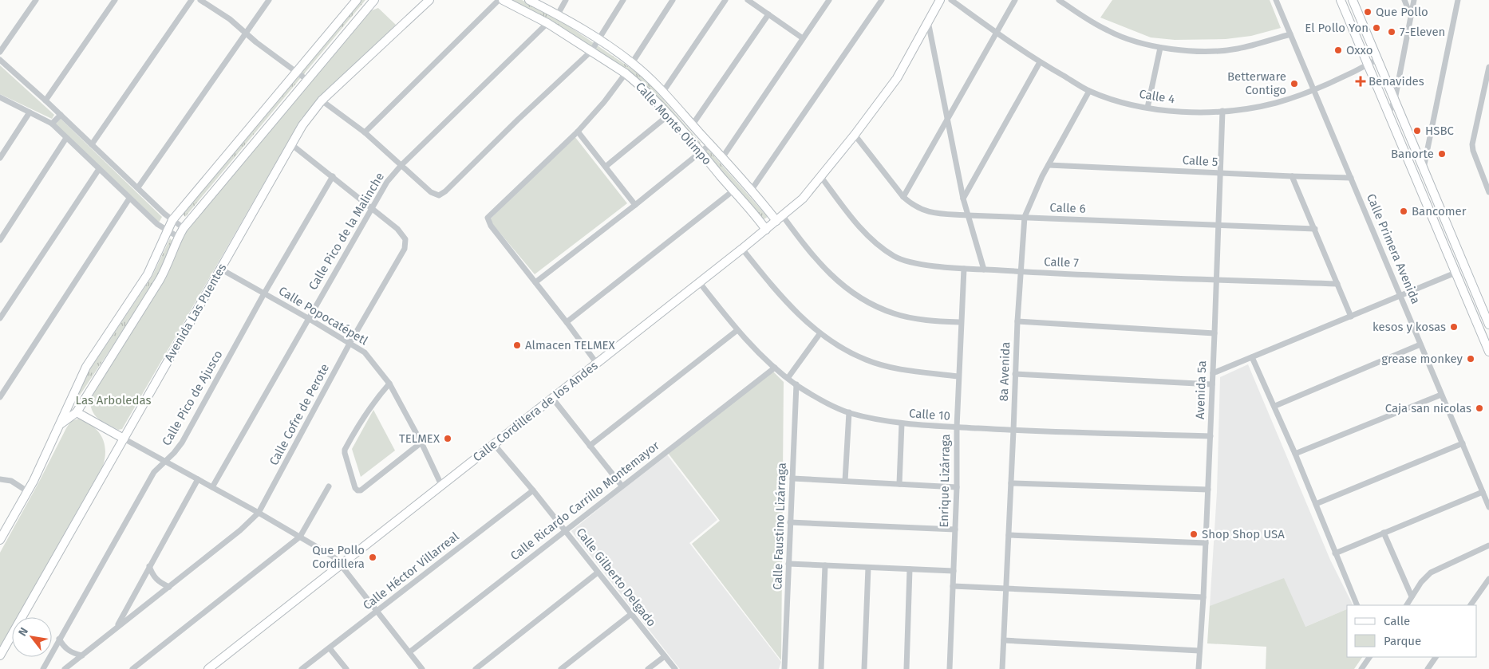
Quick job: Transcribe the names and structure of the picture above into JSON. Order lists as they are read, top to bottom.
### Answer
{
  "streets": {
    "street": [
      "Calle 4",
      "Calle Monte Olimpo",
      "Calle 5",
      "Calle 6",
      "Calle Pico de la Malinche",
      "Calle Primera Avenida",
      "Calle 7",
      "Avenida Las Puentes",
      "Calle Popocatépetl",
      "8a Avenida",
      "Avenida 5a",
      "Calle Pico de Ajusco",
      "Calle Cordillera de los Andes",
      "Calle Cofre de Perote",
      "Calle 10",
      "Enrique Lizárraga",
      "Calle Ricardo Carrillo Montemayor",
      "Calle Faustino Lizárraga",
      "Calle Héctor Villarreal",
      "Calle Gilberto Delgado"
    ]
  },
  "crossings": [
    ["Calle 4", "Calle Primera Avenida"],
    ["Calle 4", "8a Avenida"],
    ["Calle 4", "Avenida 5a"],
    ["Calle Monte Olimpo", "Calle Pico de la Malinche"],
    ["Calle Monte Olimpo", "Calle Cordillera de los Andes"],
    ["Calle 5", "Calle Primera Avenida"],
    ["Calle 5", "8a Avenida"],
    ["Calle 5", "Avenida 5a"],
    ["Calle 6", "8a Avenida"],
    ["Calle 6", "Avenida 5a"],
    ["Calle 6", "Calle Cordillera de los Andes"],
    ["Calle Pico de la Malinche", "Calle Popocatépetl"],
    ["Calle Pico de la Malinche", "Calle Cofre de Perote"],
    ["Calle 7", "8a Avenida"],
    ["Calle 7", "Avenida 5a"],
    ["Calle 7", "Calle Cordillera de los Andes"],
    ["Calle 7", "Enrique Lizárraga"],
    ["Avenida Las Puentes", "Calle Popocatépetl"],
    ["Avenida Las Puentes", "Calle Cofre de Perote"],
    ["Calle Popocatépetl", "Calle Pico de Ajusco"],
    ["Calle Popocatépetl", "Calle Cordillera de los Andes"],
    ["Calle Popocatépetl", "Calle Cofre de Perote"],
    ["8a Avenida", "Calle 10"],
    ["Avenida 5a", "Calle 10"],
    ["Calle Pico de Ajusco", "Calle Cofre de Perote"],
    ["Calle Cordillera de los Andes", "Calle 10"],
    ["Calle Cordillera de los Andes", "Calle Gilberto Delgado"],
    ["Calle 10", "Enrique Lizárraga"],
    ["Calle 10", "Calle Ricardo Carrillo Montemayor"],
    ["Calle 10", "Calle Faustino Lizárraga"],
    ["Calle Ricardo Carrillo Montemayor", "Calle Gilberto Delgado"],
    ["Calle Héctor Villarreal", "Calle Gilberto Delgado"]
  ],
  "parks": ["Las Arboledas"],
  "places": {
    "other": [
      "Que Pollo",
      "El Pollo Yon",
      "7-Eleven",
      "Oxxo",
      "Betterware Contigo",
      "HSBC",
      "Banorte",
      "Bancomer",
      "kesos y kosas",
      "Almacen TELMEX",
      "grease monkey",
      "Caja san nicolas",
      "TELMEX",
      "Shop Shop USA",
      "Que Pollo Cordillera"
    ],
    "health": ["Benavides"]
  },
  "legend": ["Calle", "Parque"],
  "north": "top left"
}
